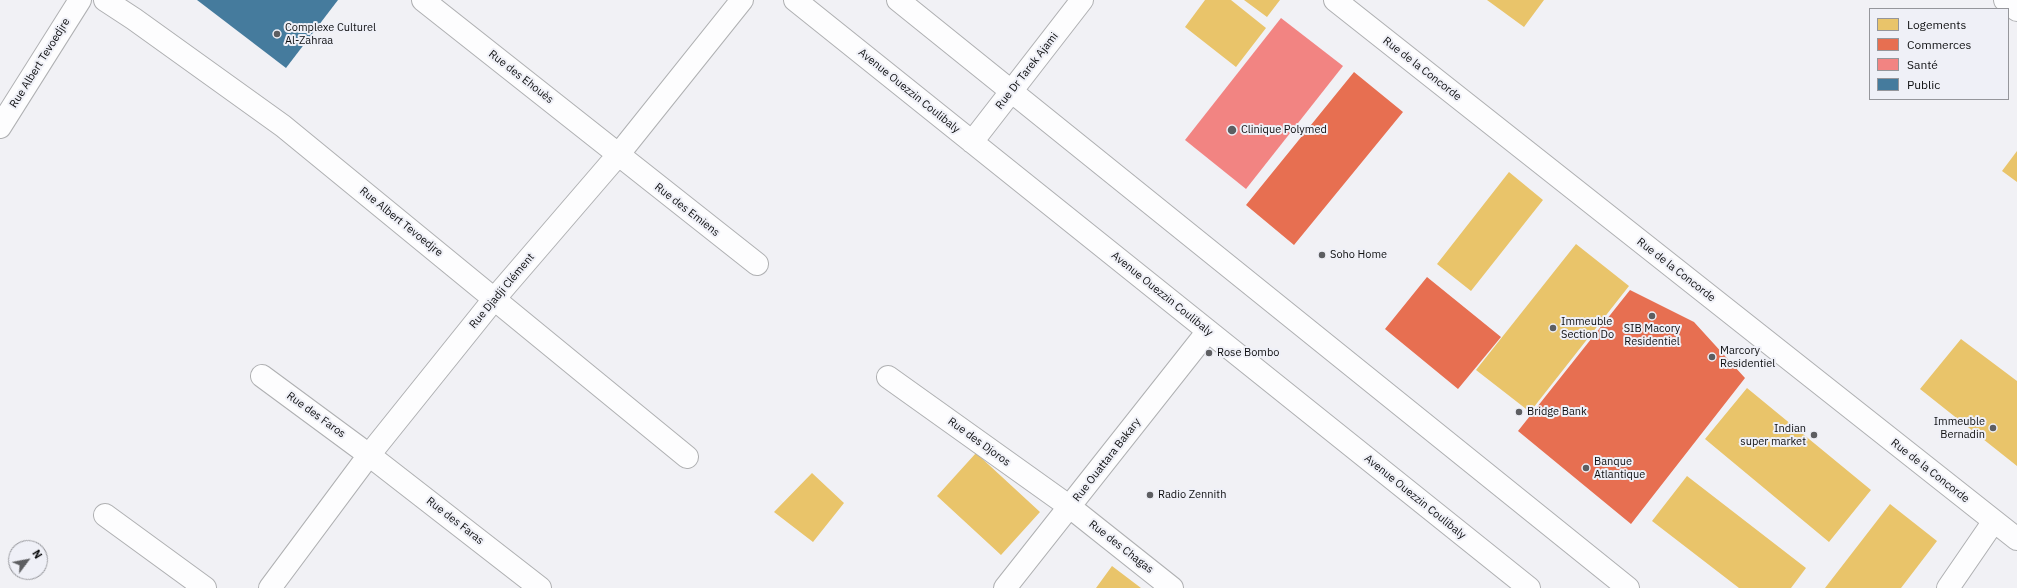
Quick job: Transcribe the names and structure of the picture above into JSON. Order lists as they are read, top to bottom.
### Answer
{
  "streets": {
    "street": [
      "Rue Albert Tevoedjre",
      "Rue de la Concorde",
      "Rue Dr Tarek Ajami",
      "Rue des Ehouès",
      "Avenue Ouezzin Coulibaly",
      "Rue des Emiens",
      "Rue Djadji Clément",
      "Rue des Faros",
      "Rue des Djoros",
      "Rue Ouattara Bakary",
      "Rue des Faras",
      "Rue des Chagas"
    ]
  },
  "crossings": [
    ["Rue Albert Tevoedjre", "Rue Djadji Clément"],
    ["Rue Dr Tarek Ajami", "Avenue Ouezzin Coulibaly"],
    ["Rue des Ehouès", "Rue des Emiens"],
    ["Rue des Ehouès", "Rue Djadji Clément"],
    ["Avenue Ouezzin Coulibaly", "Rue Ouattara Bakary"],
    ["Rue des Emiens", "Rue Djadji Clément"],
    ["Rue Djadji Clément", "Rue des Faros"],
    ["Rue Djadji Clément", "Rue des Faras"],
    ["Rue des Faros", "Rue des Faras"],
    ["Rue des Djoros", "Rue Ouattara Bakary"],
    ["Rue des Djoros", "Rue des Chagas"],
    ["Rue Ouattara Bakary", "Rue des Chagas"]
  ],
  "places": [
    "Complexe Culturel Al-Zahraa",
    "Clinique Polymed",
    "Soho Home",
    "SIB Macory Residentiel",
    "Immeuble Section Do",
    "Rose Bombo",
    "Marcory Residentiel",
    "Bridge Bank",
    "Immeuble Bernadin",
    "Indian super market",
    "Banque Atlantique",
    "Radio Zennith"
  ],
  "legend": [
    "Logements",
    "Commerces",
    "Santé",
    "Public"
  ],
  "north": "top right"
}
